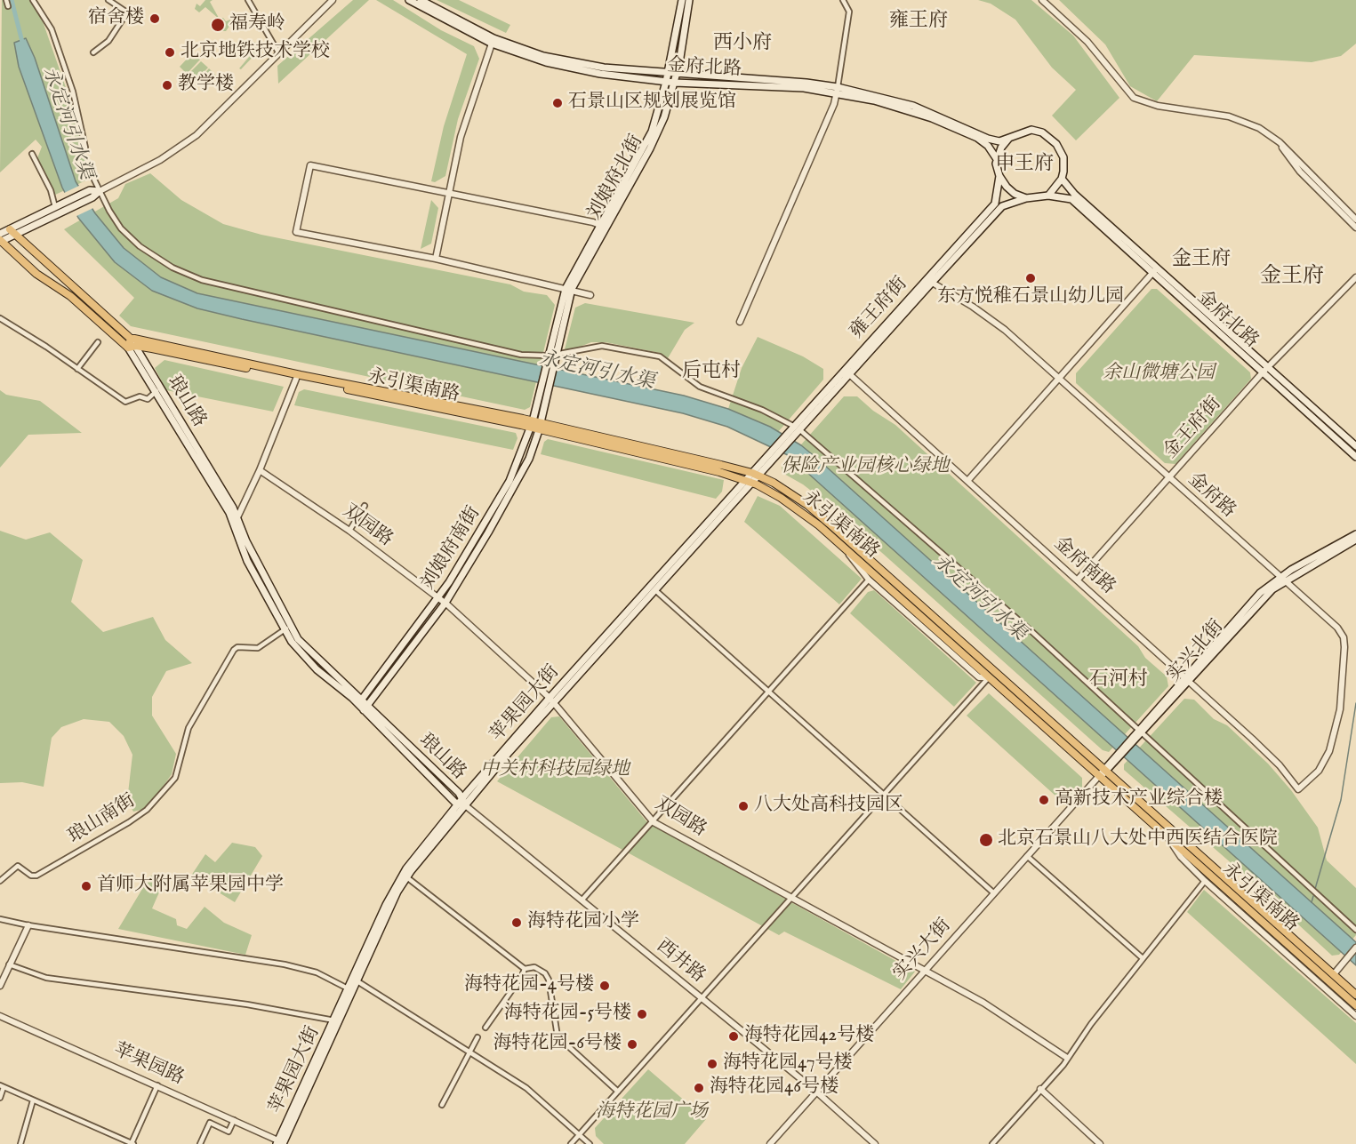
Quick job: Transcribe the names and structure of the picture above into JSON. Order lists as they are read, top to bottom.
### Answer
{
  "streets": {
    "main road": [
      "金府北路",
      "刘娘府北街",
      "雍王府街",
      "永引渠南路",
      "琅山路",
      "刘娘府南街",
      "实兴北街",
      "苹果园大街"
    ],
    "street": [
      "金王府街",
      "金府路",
      "双园路",
      "金府南路",
      "琅山南街",
      "实兴大街",
      "西井路",
      "苹果园路"
    ]
  },
  "crossings": [
    ["金府北路", "刘娘府北街"],
    ["金府北路", "雍王府街"],
    ["金府北路", "金王府街"],
    ["刘娘府北街", "永引渠南路"],
    ["刘娘府北街", "刘娘府南街"],
    ["雍王府街", "金府路"],
    ["雍王府街", "金府南路"],
    ["雍王府街", "苹果园大街"],
    ["永引渠南路", "琅山路"],
    ["永引渠南路", "刘娘府南街"],
    ["永引渠南路", "实兴北街"],
    ["永引渠南路", "苹果园大街"],
    ["永引渠南路", "实兴大街"],
    ["琅山路", "刘娘府南街"],
    ["琅山路", "苹果园大街"],
    ["琅山路", "琅山南街"],
    ["琅山路", "西井路"],
    ["金王府街", "金府路"],
    ["金王府街", "金府南路"],
    ["金府路", "金府南路"],
    ["金府路", "实兴北街"],
    ["双园路", "刘娘府南街"],
    ["双园路", "苹果园大街"],
    ["双园路", "实兴大街"],
    ["金府南路", "实兴北街"],
    ["实兴北街", "实兴大街"],
    ["苹果园大街", "西井路"],
    ["苹果园大街", "苹果园路"],
    ["实兴大街", "西井路"]
  ],
  "districts": [
    "雍王府",
    "西小府",
    "申王府",
    "金王府",
    "金王府",
    "后屯村",
    "石河村"
  ],
  "water": ["永定河引水渠"],
  "parks": [
    "余山微塘公园",
    "保险产业园核心绿地",
    "中关村科技园绿地",
    "海特花园广场"
  ],
  "places": [
    "宿舍楼",
    "福寿岭",
    "北京地铁技术学校",
    "教学楼",
    "石景山区规划展览馆",
    "东方悦稚石景山幼儿园",
    "高新技术产业综合楼",
    "八大处高科技园区",
    "北京石景山八大处中西医结合医院",
    "首师大附属苹果园中学",
    "海特花园小学",
    "海特花园-4号楼",
    "海特花园-5号楼",
    "海特花园42号楼",
    "海特花园-6号楼",
    "海特花园47号楼",
    "海特花园46号楼"
  ]
}
